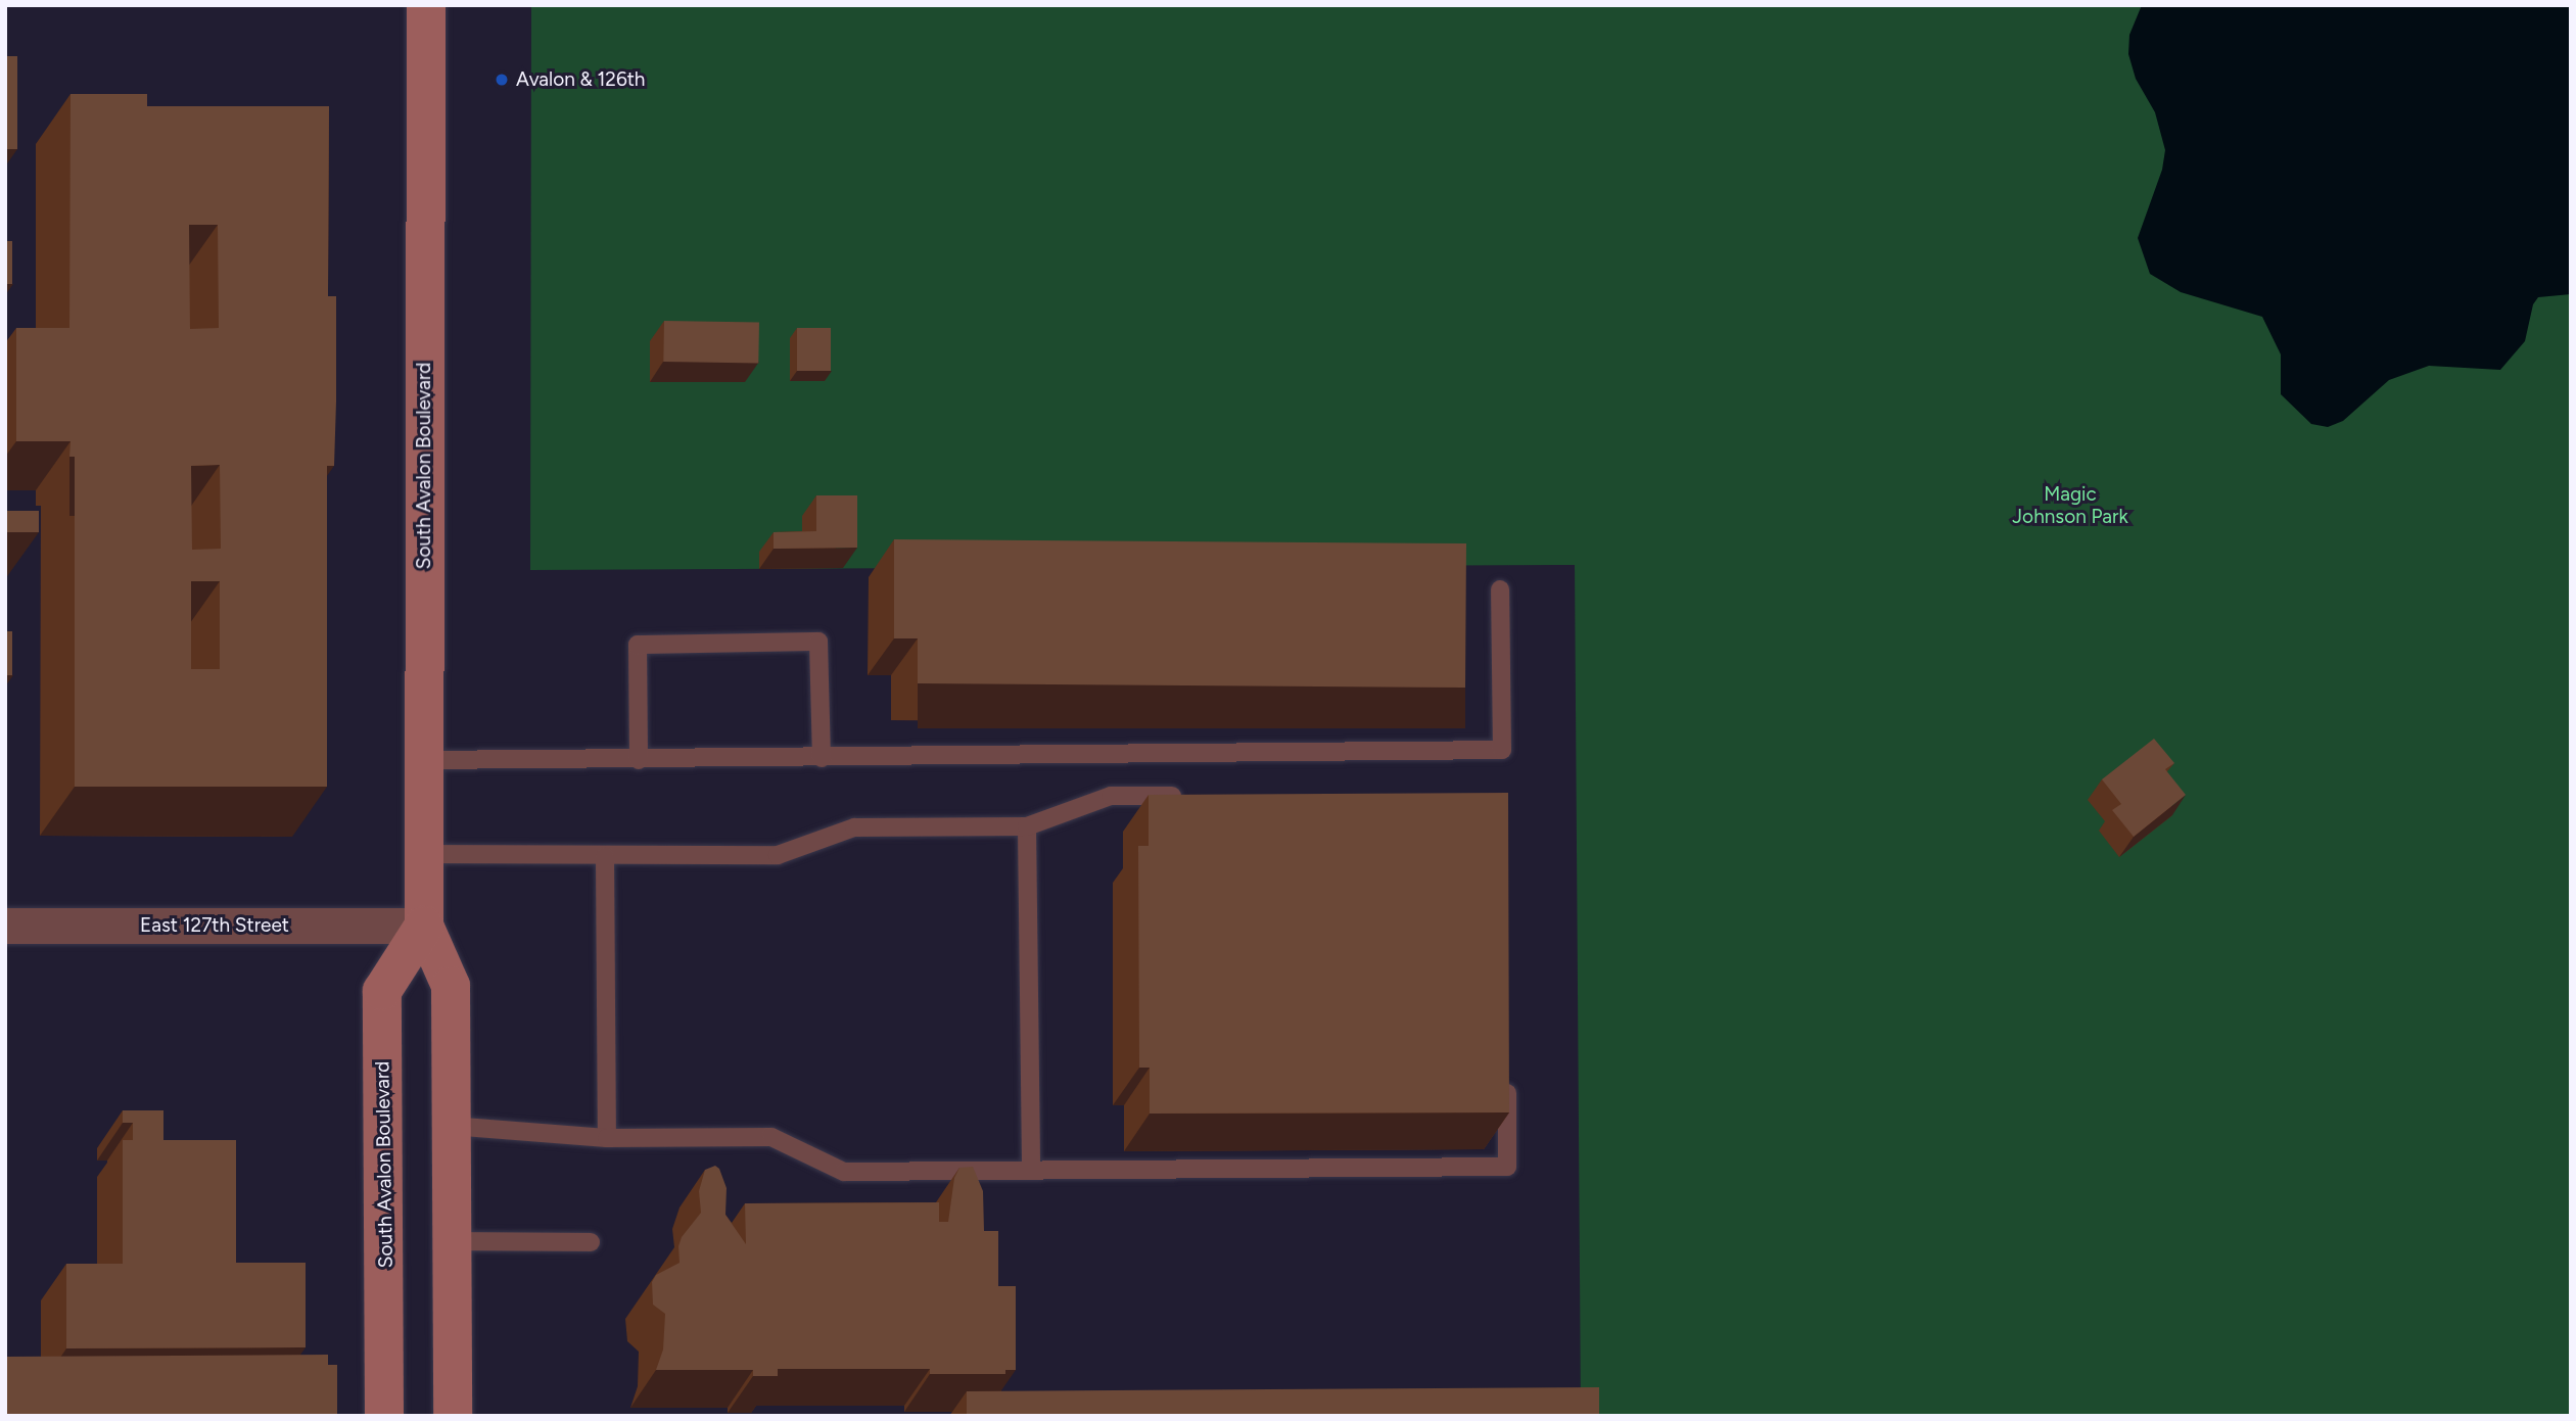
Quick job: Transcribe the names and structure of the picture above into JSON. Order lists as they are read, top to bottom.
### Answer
{
  "streets": {
    "main road": ["South Avalon Boulevard"],
    "street": ["East 127th Street"]
  },
  "crossings": [
    ["South Avalon Boulevard", "East 127th Street"]
  ],
  "parks": ["Magic Johnson Park"],
  "places": ["Avalon & 126th"]
}
